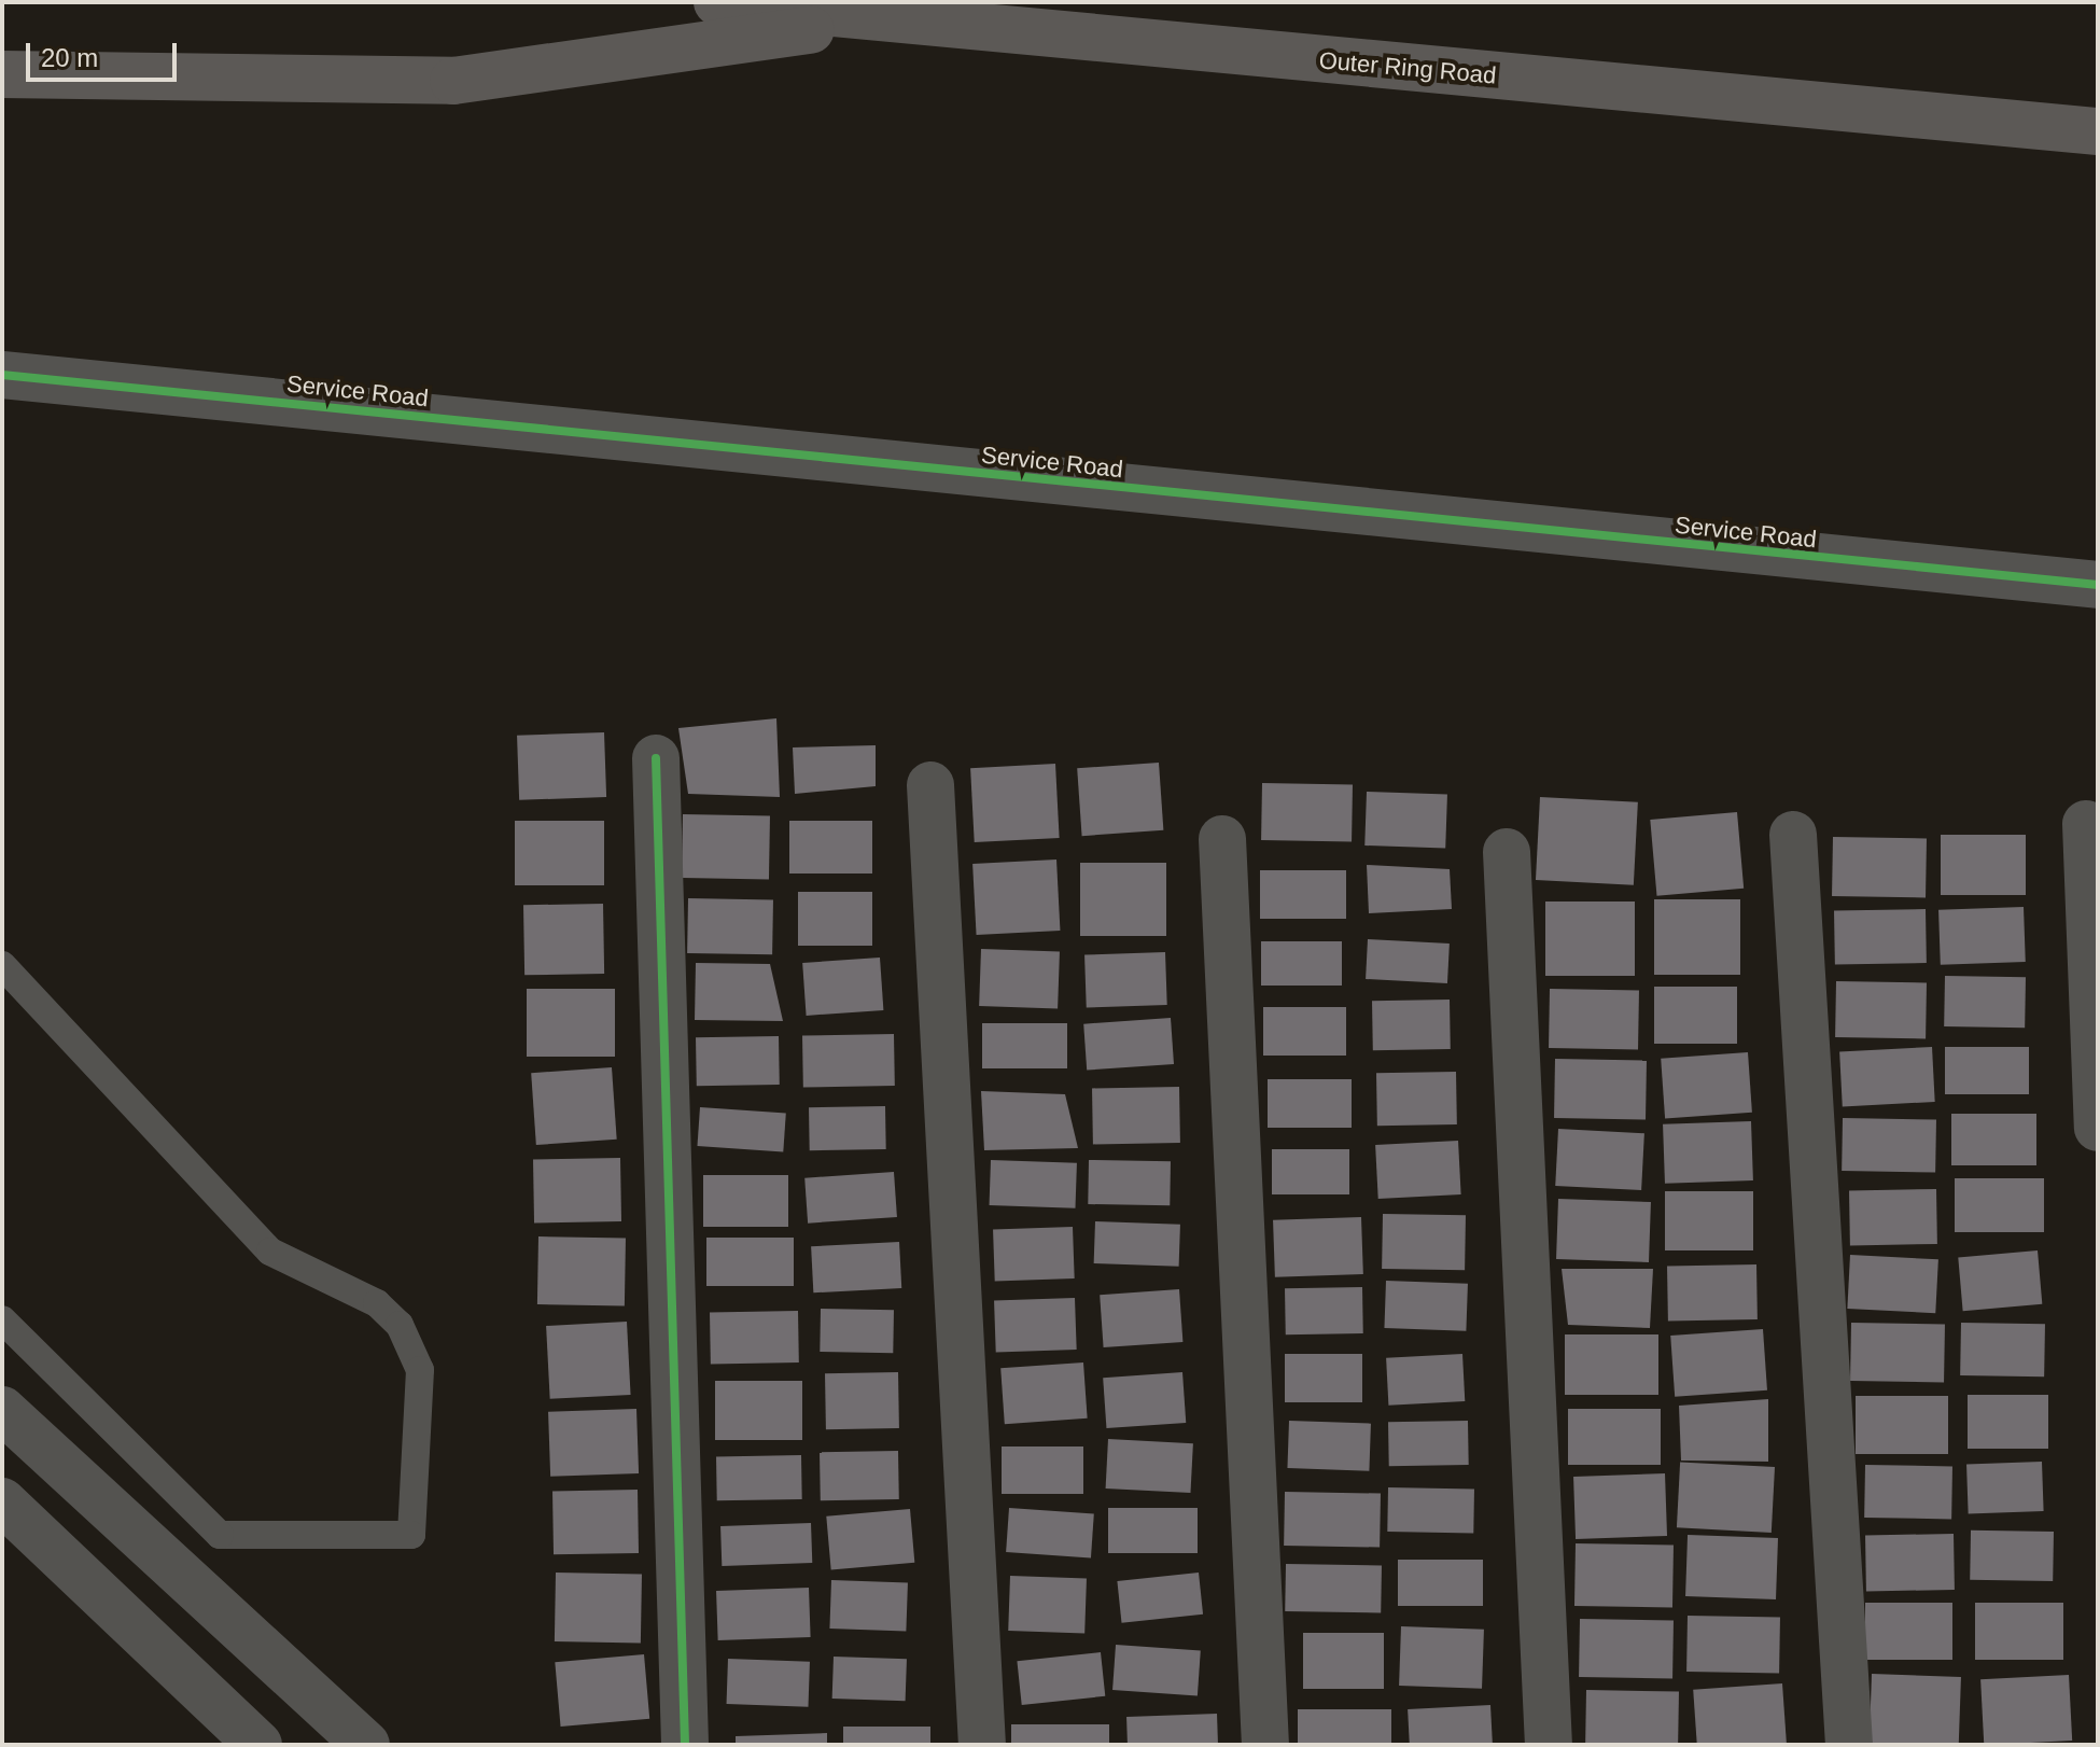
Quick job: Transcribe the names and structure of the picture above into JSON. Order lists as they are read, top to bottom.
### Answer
{
  "streets": {
    "highway": ["Outer Ring Road"],
    "street": ["Service Road"]
  },
  "scale_bar": "20 m"
}
